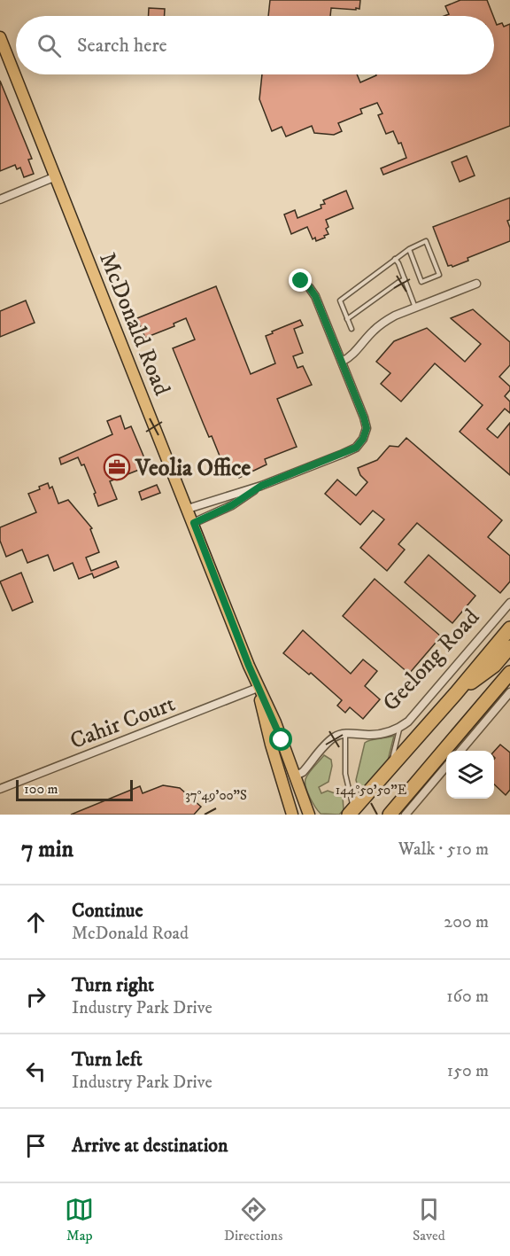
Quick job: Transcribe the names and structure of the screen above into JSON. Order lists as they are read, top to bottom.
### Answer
{
  "streets": {
    "highway": ["Geelong Road"],
    "main road": ["McDonald Road"],
    "street": ["Cahir Court"]
  },
  "crossings": [
    ["McDonald Road", "Cahir Court"]
  ],
  "places": {
    "office": ["Veolia Office"]
  },
  "scale_bar": "100 m",
  "page": {
    "search": "Search here",
    "scale": "100 m",
    "heading": ["7 min", "Walk · 510 m"],
    "list": [
      ["Continue", "McDonald Road", "200 m"],
      ["Turn right", "Industry Park Drive", "160 m"],
      ["Turn left", "Industry Park Drive", "150 m"],
      "Arrive at destination"
    ],
    "nav": ["Map", "Directions", "Saved"]
  },
  "coordinates": ["144°50'50\"E", "37°49'00\"S"]
}
